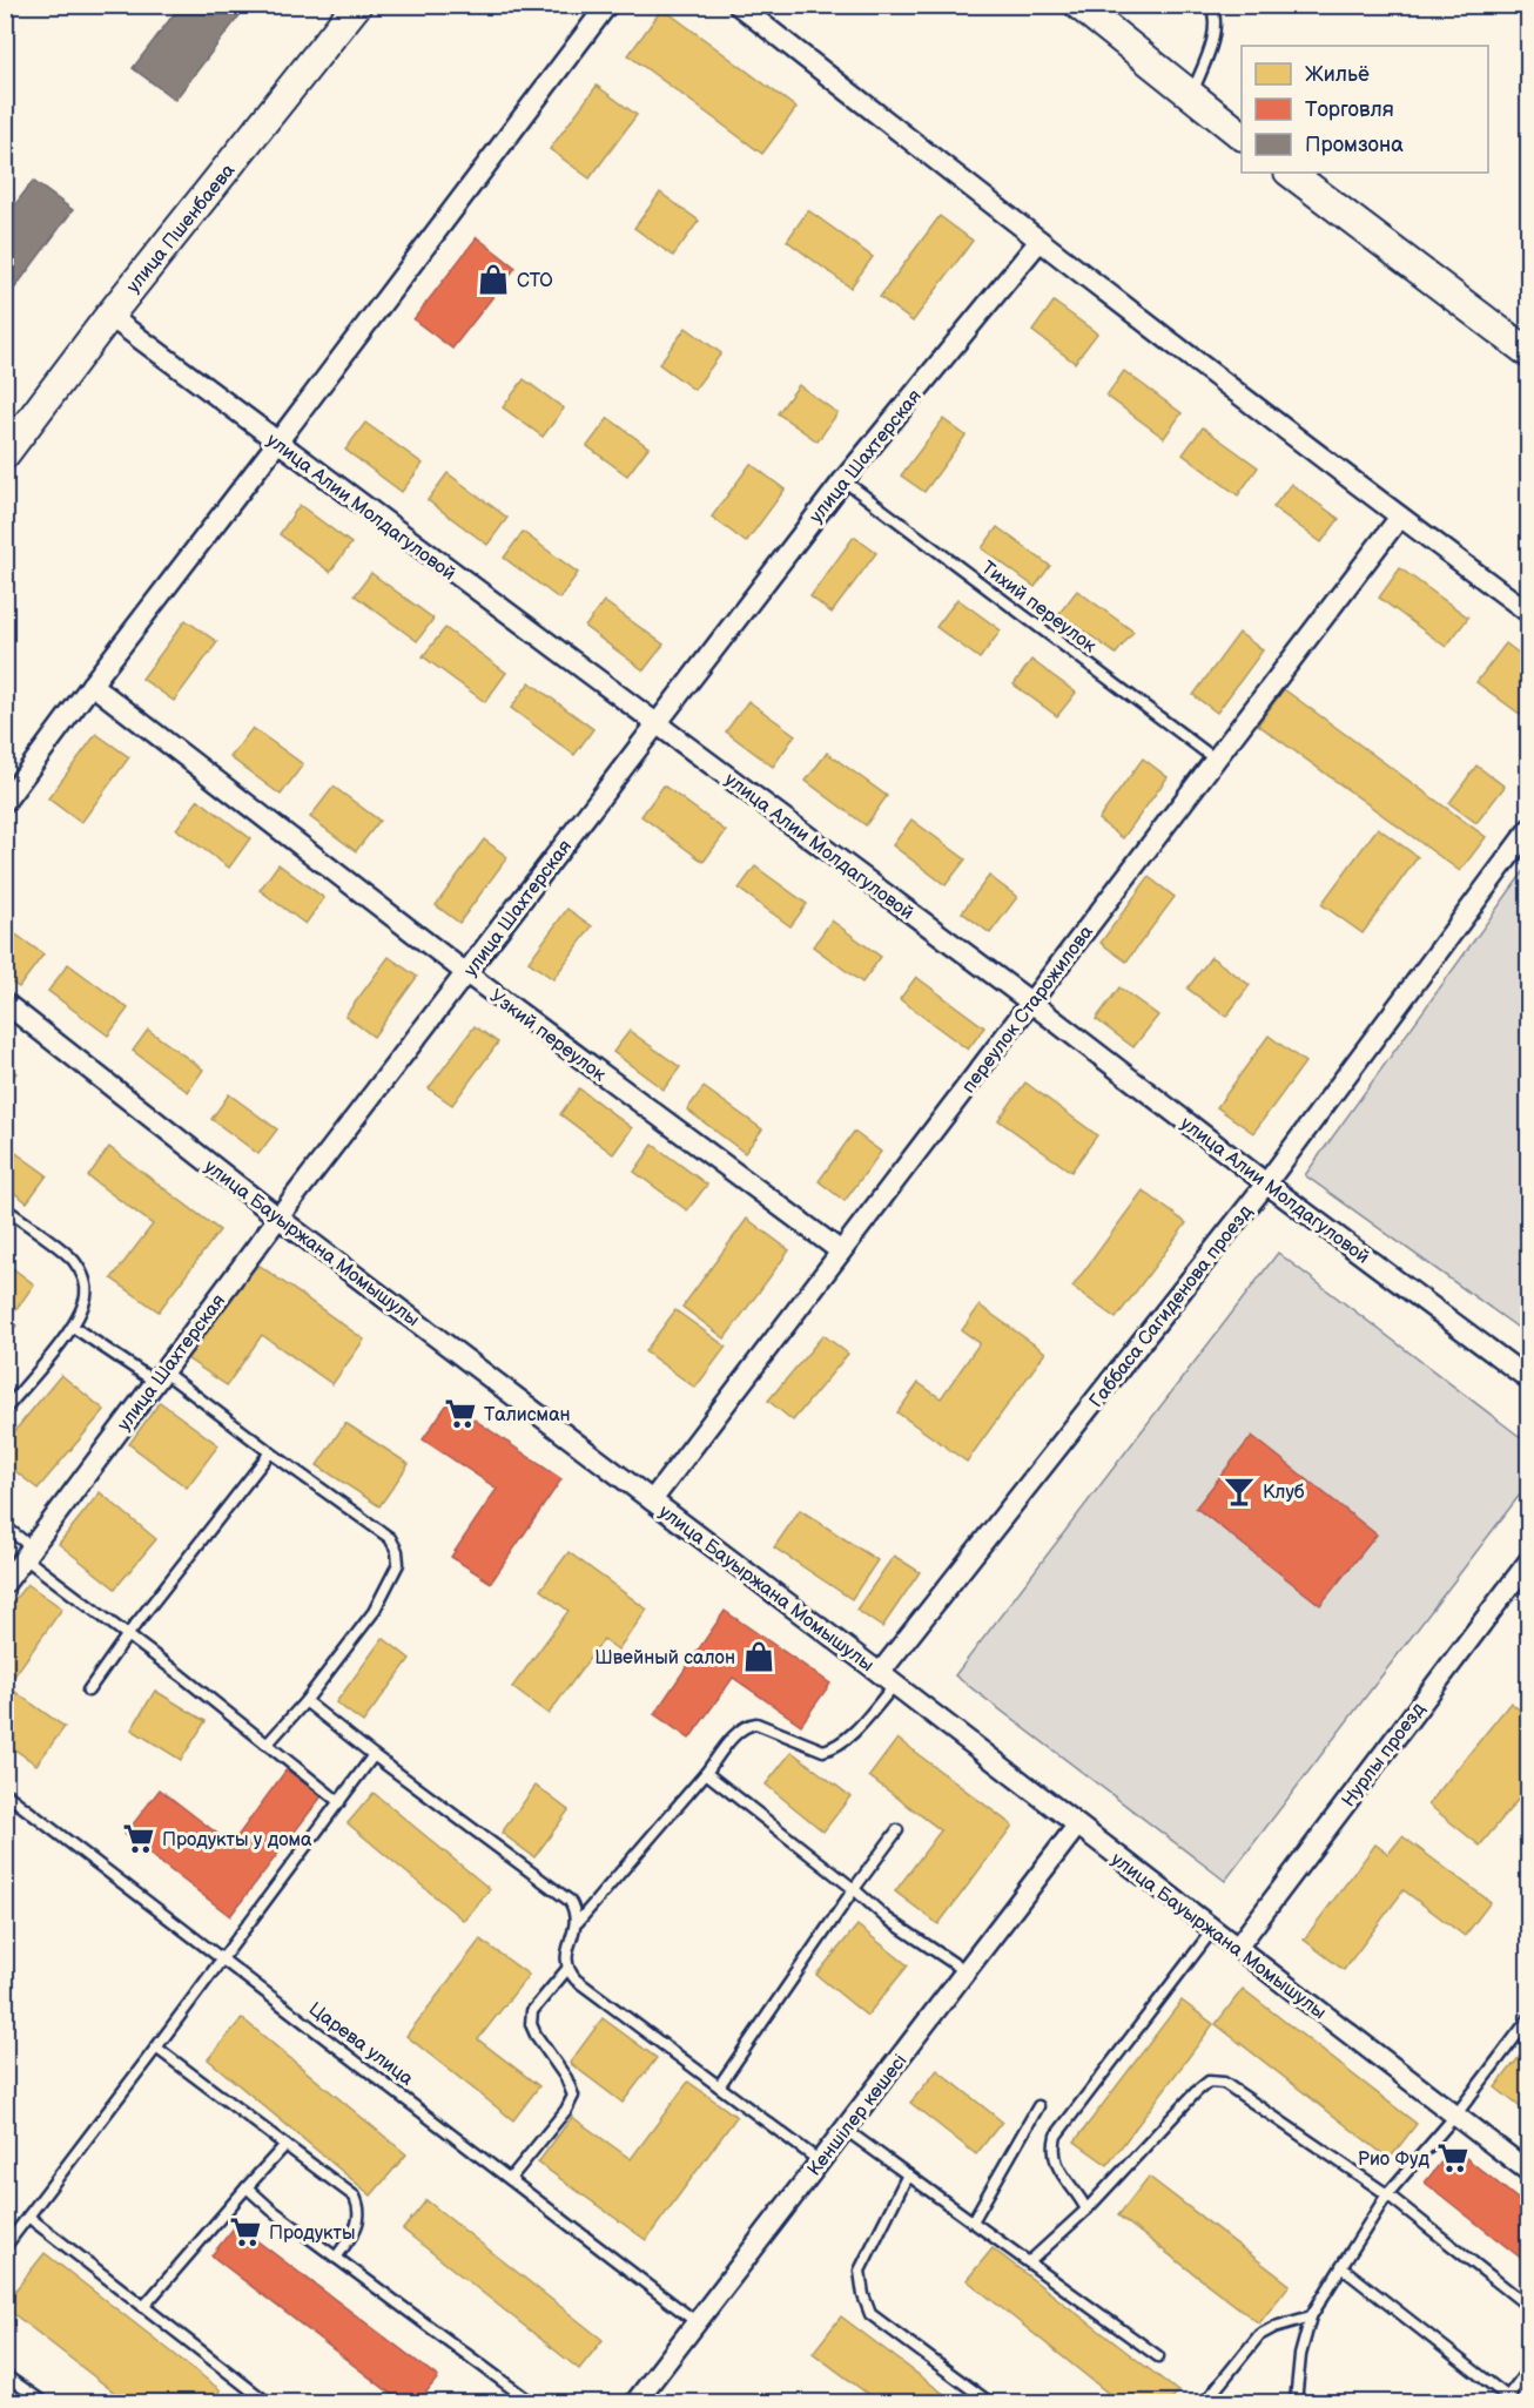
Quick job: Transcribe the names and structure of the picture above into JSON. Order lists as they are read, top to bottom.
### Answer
{
  "streets": {
    "street": [
      "улица Пшенбаева",
      "улица Шахтерская",
      "улица Алии Молдагуловой",
      "переулок Старожилова",
      "Узкий переулок",
      "улица Бауыржана Момышулы",
      "Габбаса Сагиденова проезд",
      "Нурлы проезд",
      "Кеншілер көшесі"
    ],
    "lane": ["Тихий переулок", "Царева улица"]
  },
  "crossings": [
    ["улица Пшенбаева", "улица Алии Молдагуловой"],
    ["улица Шахтерская", "улица Алии Молдагуловой"],
    ["улица Шахтерская", "Тихий переулок"],
    ["улица Шахтерская", "Узкий переулок"],
    ["улица Шахтерская", "улица Бауыржана Момышулы"],
    ["улица Алии Молдагуловой", "переулок Старожилова"],
    ["улица Алии Молдагуловой", "Габбаса Сагиденова проезд"],
    ["Тихий переулок", "переулок Старожилова"],
    ["переулок Старожилова", "Узкий переулок"],
    ["переулок Старожилова", "улица Бауыржана Момышулы"],
    ["улица Бауыржана Момышулы", "Габбаса Сагиденова проезд"],
    ["улица Бауыржана Момышулы", "Нурлы проезд"],
    ["улица Бауыржана Момышулы", "Кеншілер көшесі"],
    ["Царева улица", "Кеншілер көшесі"]
  ],
  "places": {
    "shop": ["СТО", "Швейный салон"],
    "supermarket": [
      "Талисман",
      "Продукты у дома",
      "Рио Фуд",
      "Продукты"
    ],
    "bar": ["Клуб"]
  },
  "legend": ["Жильё", "Торговля", "Промзона"]
}
